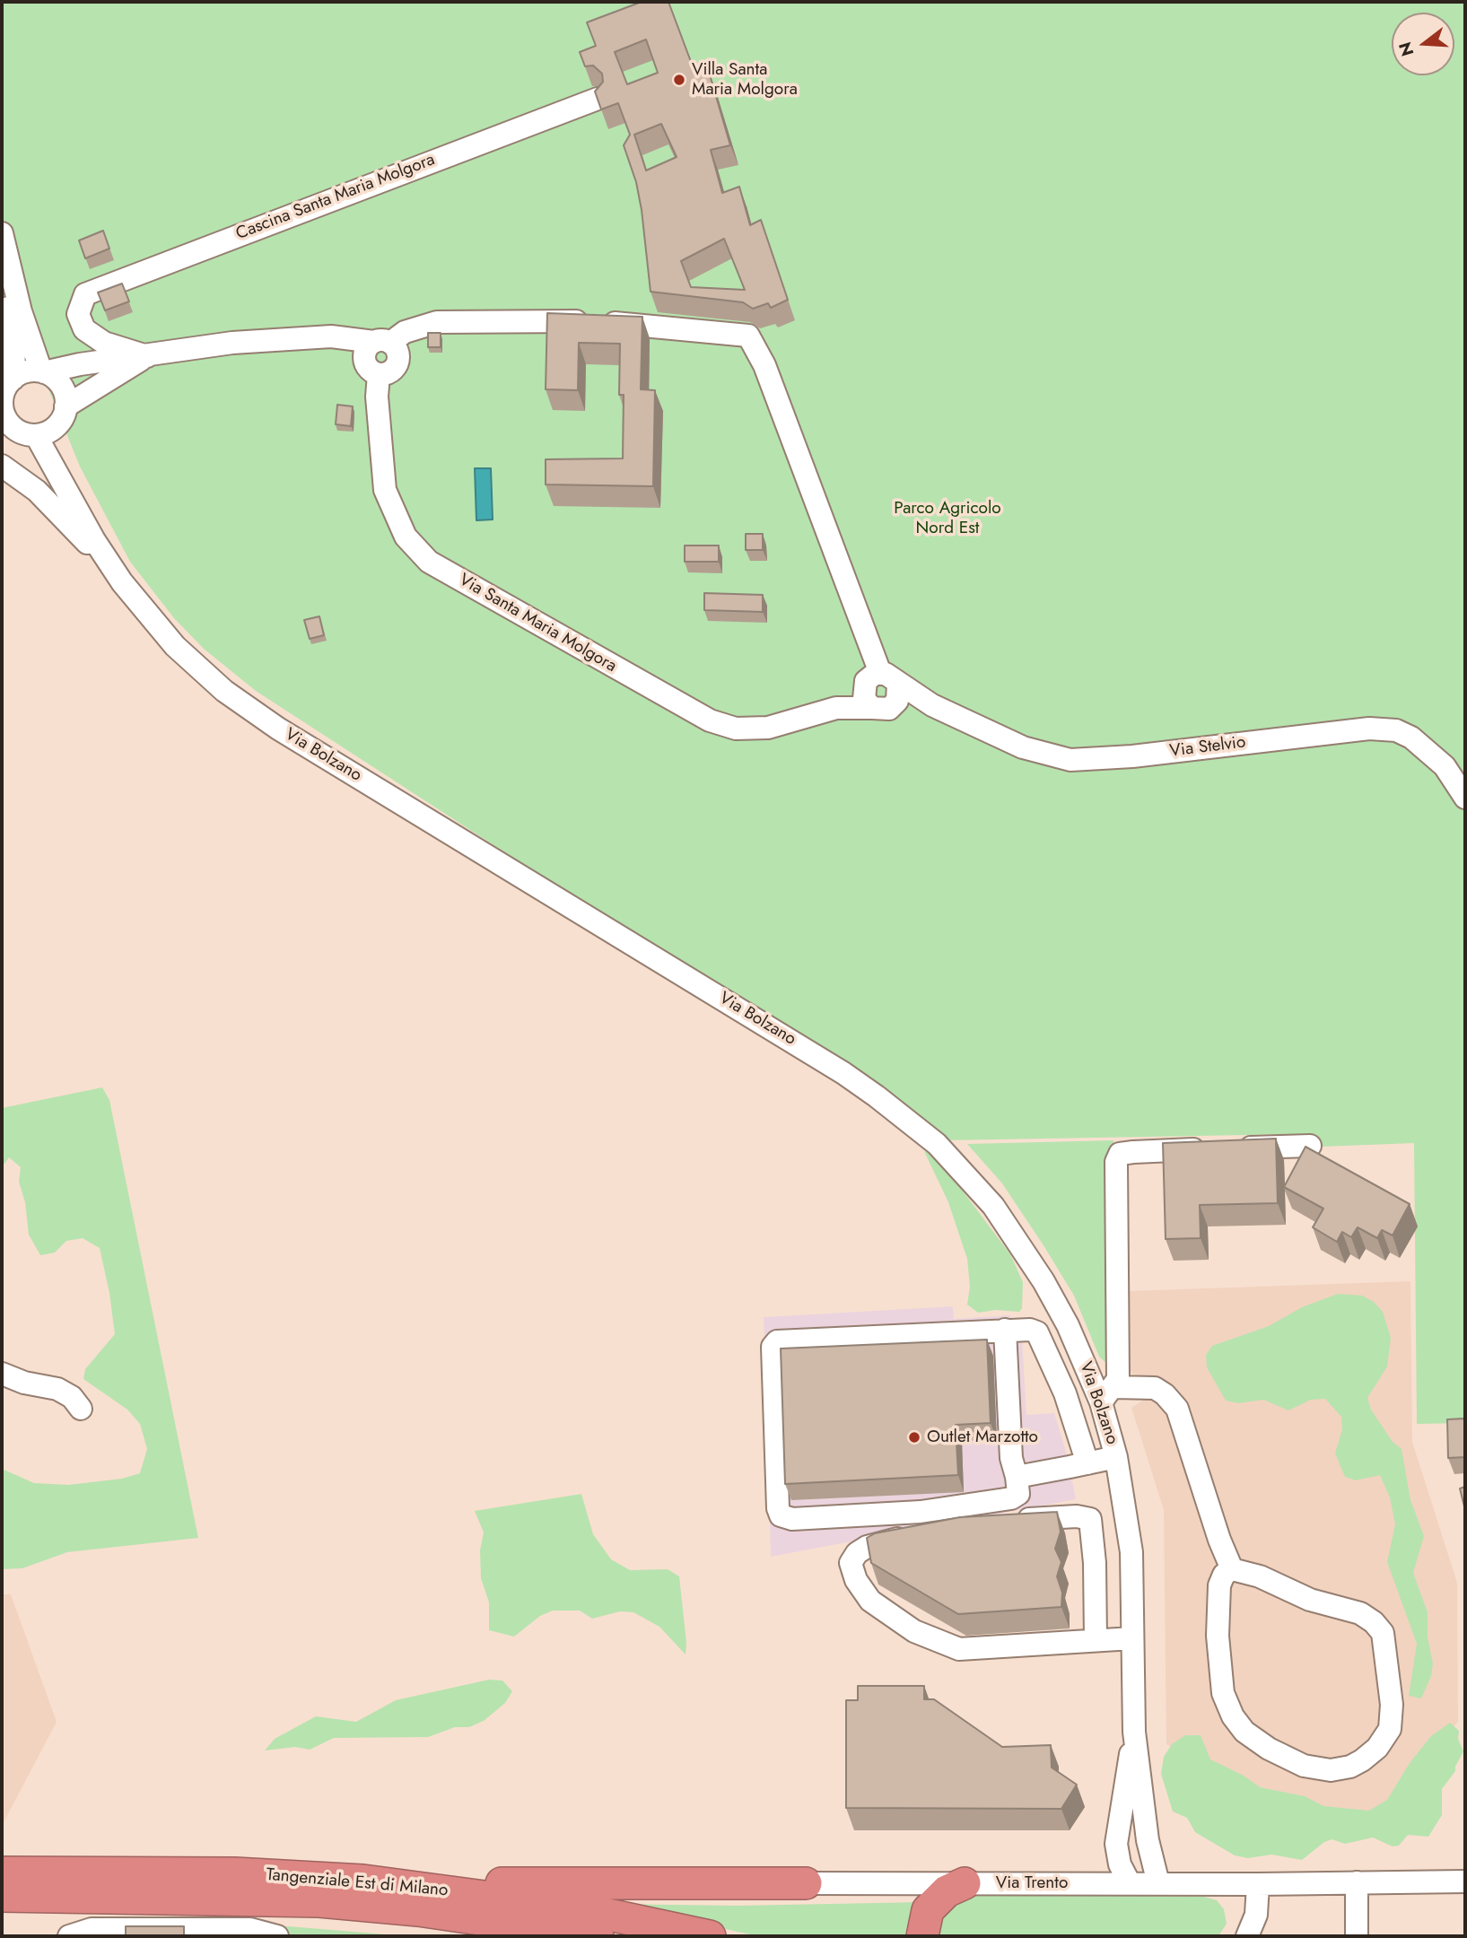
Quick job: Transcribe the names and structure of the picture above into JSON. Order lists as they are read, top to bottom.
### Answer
{
  "streets": {
    "highway": ["Tangenziale Est di Milano"],
    "street": [
      "Cascina Santa Maria Molgora",
      "Via Santa Maria Molgora",
      "Via Stelvio",
      "Via Bolzano",
      "Via Trento"
    ]
  },
  "crossings": [
    ["Via Santa Maria Molgora", "Via Stelvio"]
  ],
  "parks": ["Parco Agricolo Nord Est"],
  "places": ["Villa Santa Maria Molgora", "Outlet Marzotto"],
  "north": "left"
}
